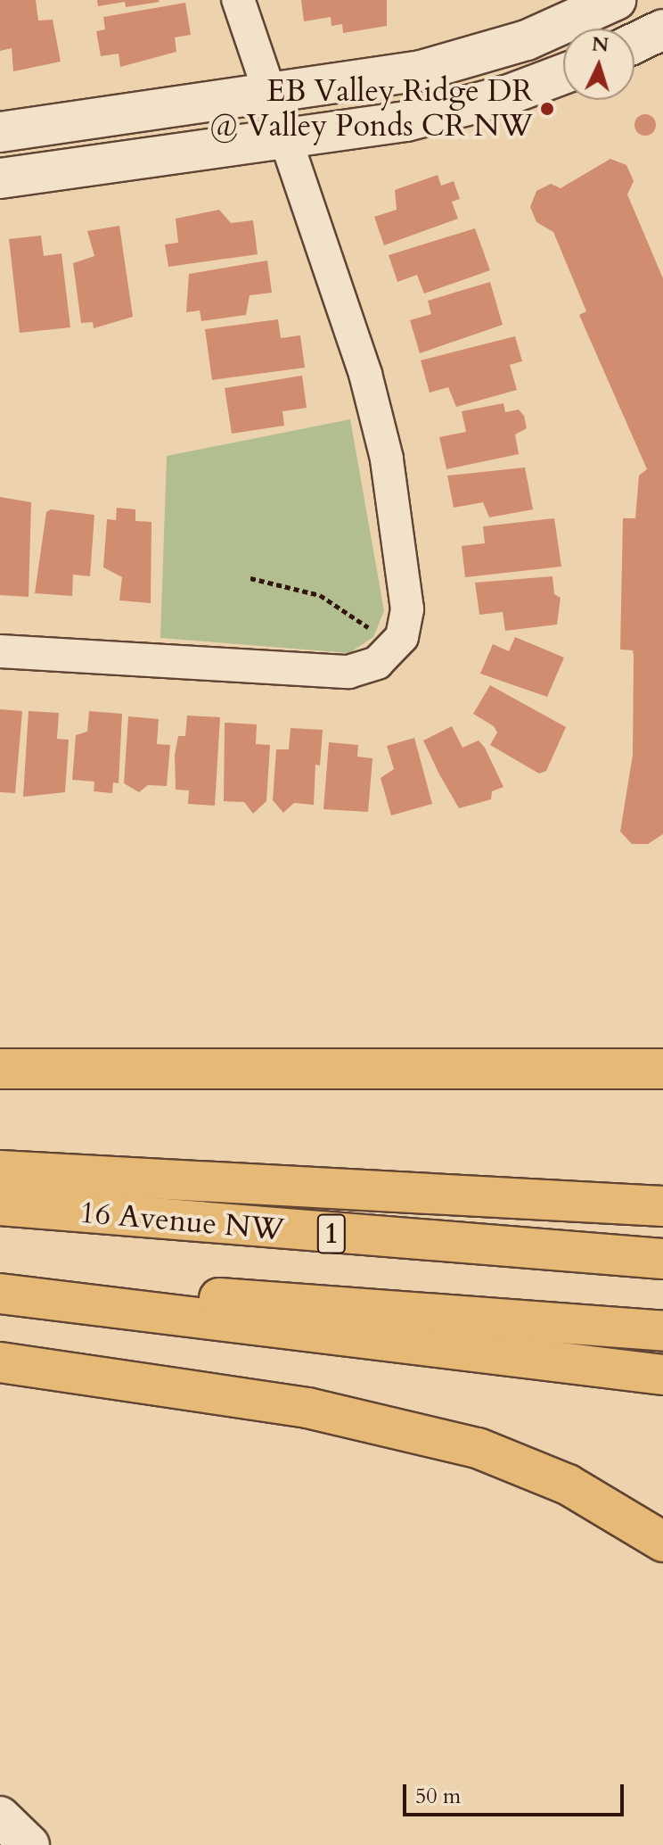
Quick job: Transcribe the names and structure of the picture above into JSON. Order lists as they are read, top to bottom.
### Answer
{
  "streets": {
    "highway": ["16 Avenue NW", "1"]
  },
  "places": ["EB Valley Ridge DR @ Valley Ponds CR NW"],
  "scale_bar": "50 m",
  "north": "top"
}
